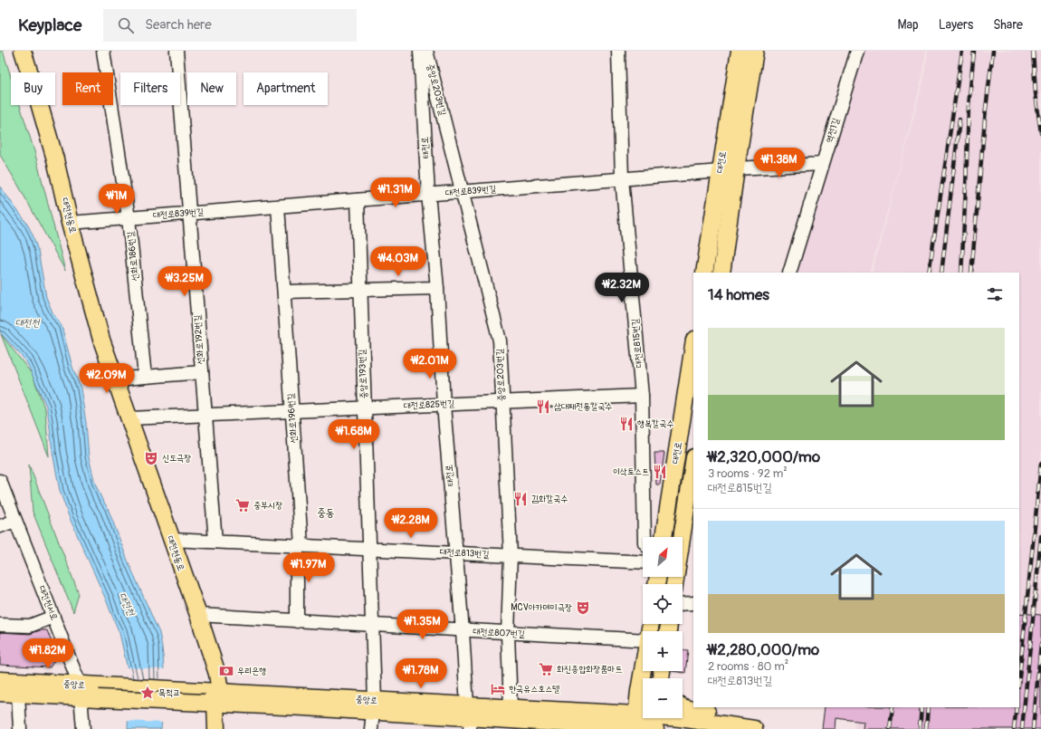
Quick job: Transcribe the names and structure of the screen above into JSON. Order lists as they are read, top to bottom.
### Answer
{
  "streets": {
    "main road": ["대전로", "대전천동로", "중앙로"],
    "street": [
      "중앙로203번길",
      "역전1길",
      "태전로",
      "대전로839번길",
      "선화로186번길",
      "선화로192번길",
      "대전로815번길",
      "중앙로193번길",
      "대전로825번길",
      "선화로196번길",
      "대전로813번길",
      "대전천서로",
      "대전로807번길"
    ]
  },
  "crossings": [
    ["중앙로203번길", "대전로839번길"],
    ["중앙로203번길", "대전로825번길"],
    ["중앙로203번길", "대전로813번길"],
    ["중앙로203번길", "대전로807번길"],
    ["중앙로203번길", "중앙로"],
    ["역전1길", "대전로839번길"],
    ["태전로", "대전로839번길"],
    ["태전로", "대전로825번길"],
    ["태전로", "대전로813번길"],
    ["태전로", "대전로807번길"],
    ["태전로", "중앙로"],
    ["대전로", "대전로839번길"],
    ["대전로839번길", "대전천동로"],
    ["대전로839번길", "선화로186번길"],
    ["대전로839번길", "선화로192번길"],
    ["대전로839번길", "대전로815번길"],
    ["대전로839번길", "중앙로193번길"],
    ["대전로839번길", "선화로196번길"],
    ["대전천동로", "대전로825번길"],
    ["대전천동로", "대전로813번길"],
    ["대전천동로", "대전로807번길"],
    ["대전천동로", "중앙로"],
    ["선화로192번길", "대전로825번길"],
    ["선화로192번길", "대전로813번길"],
    ["대전로815번길", "대전로825번길"],
    ["중앙로193번길", "대전로825번길"],
    ["중앙로193번길", "대전로813번길"],
    ["중앙로193번길", "대전로807번길"],
    ["중앙로193번길", "중앙로"],
    ["대전로825번길", "선화로196번길"],
    ["선화로196번길", "대전로813번길"],
    ["선화로196번길", "대전로807번길"],
    ["대전천서로", "중앙로"]
  ],
  "districts": ["중동"],
  "water": ["대전천"],
  "places": {
    "restaurant": [
      "삼대째전통칼국수",
      "행복칼국수",
      "이삭토스트",
      "김화칼국수"
    ],
    "theatre": ["신도극장", "MCV아카데미극장"],
    "supermarket": ["중부시장", "화진종합화장품마트"],
    "bank": ["우리은행"],
    "hotel": ["한국유스호스텔"],
    "place": ["목척교"]
  },
  "north": "top right",
  "page": {
    "header": "Keyplace",
    "search": "Search here",
    "nav": ["Map", "Layers", "Share"],
    "chip": [
      "Buy",
      "Rent",
      "Filters",
      "New",
      "Apartment"
    ],
    "price": [
      "₩1.38M",
      "₩1.31M",
      "₩1M",
      "₩4.03M",
      "₩3.25M",
      "₩2.32M",
      "₩2.01M",
      "₩2.09M",
      "₩1.68M",
      "₩2.28M",
      "₩1.97M",
      "₩1.35M",
      "₩1.82M",
      "₩1.78M"
    ],
    "heading": "14 homes",
    "list": [
      {
        "name": "₩2,320,000/mo",
        "note": "3 rooms · 92 m² · 대전로815번길"
      },
      {
        "name": "₩2,280,000/mo",
        "note": "2 rooms · 80 m² · 대전로813번길"
      }
    ],
    "map_buttons": ["+", "−"]
  }
}
